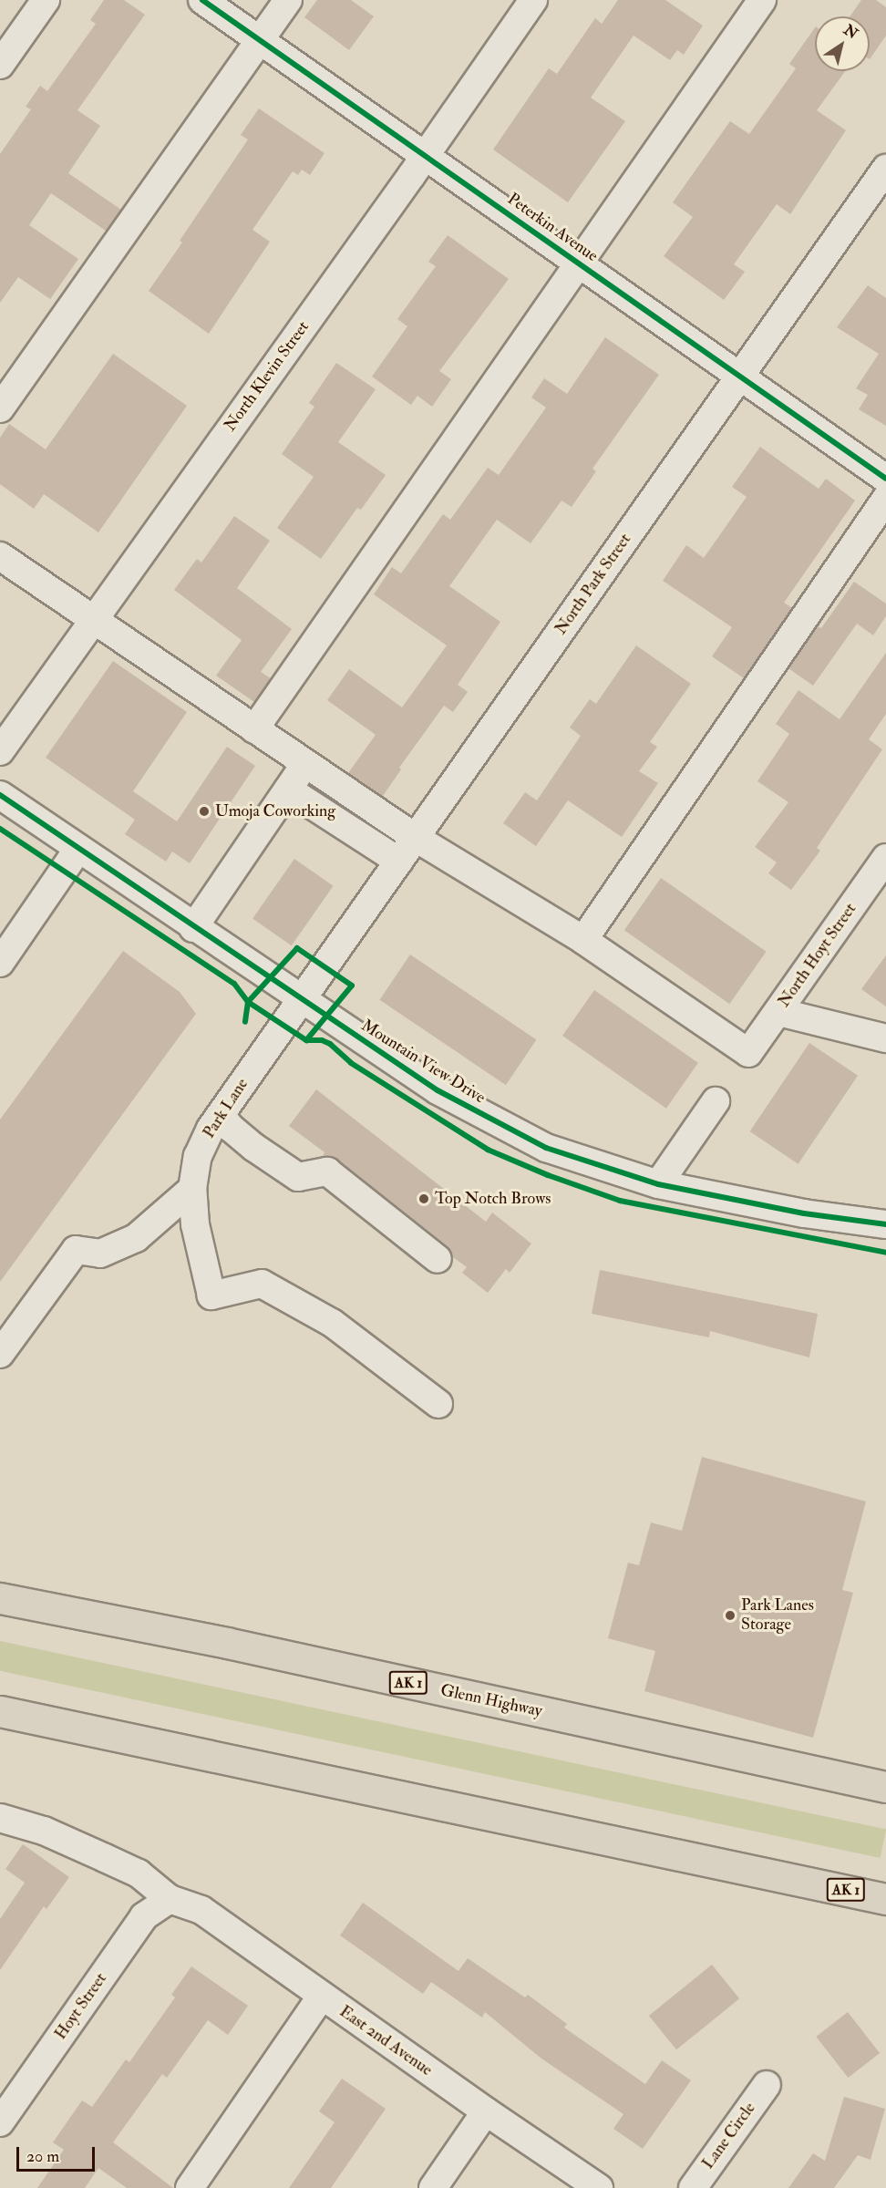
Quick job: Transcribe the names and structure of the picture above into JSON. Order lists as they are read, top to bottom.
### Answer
{
  "streets": {
    "highway": ["AK 1", "Glenn Highway"],
    "street": [
      "Peterkin Avenue",
      "North Klevin Street",
      "North Park Street",
      "North Hoyt Street",
      "Mountain View Drive",
      "Park Lane",
      "Hoyt Street",
      "East 2nd Avenue",
      "Lane Circle"
    ]
  },
  "crossings": [
    ["Peterkin Avenue", "North Klevin Street"],
    ["Peterkin Avenue", "North Park Street"],
    ["North Park Street", "Mountain View Drive"],
    ["North Park Street", "Park Lane"],
    ["Mountain View Drive", "Park Lane"],
    ["Hoyt Street", "East 2nd Avenue"]
  ],
  "places": ["Umoja Coworking", "Top Notch Brows", "Park Lanes Storage"],
  "scale_bar": "20 m",
  "north": "top right"
}
